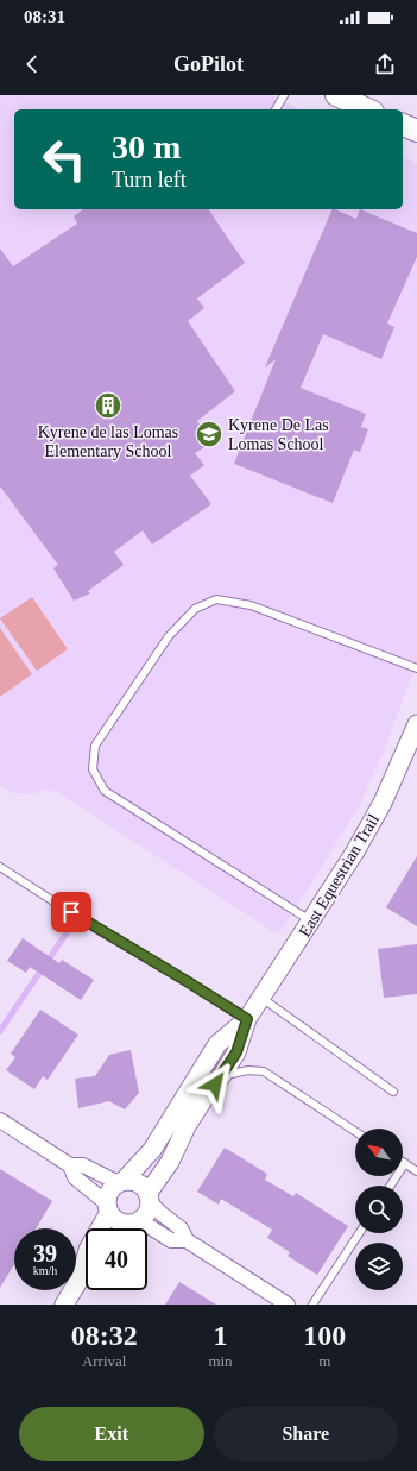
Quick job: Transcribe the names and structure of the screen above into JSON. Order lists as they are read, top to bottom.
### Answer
{
  "streets": {
    "street": ["East Equestrian Trail"]
  },
  "places": {
    "building": ["Kyrene de las Lomas Elementary School"],
    "school or university": ["Kyrene De Las Lomas School"]
  },
  "north": "top left",
  "page": {
    "status": "08:31",
    "header": "GoPilot",
    "turn": ["30 m", "Turn left"],
    "speed": "39 km/h",
    "limit": "40",
    "eta": [
      "08:32",
      "Arrival",
      "1",
      "min",
      "100",
      "m"
    ],
    "buttons": ["Exit", "Share"]
  }
}
